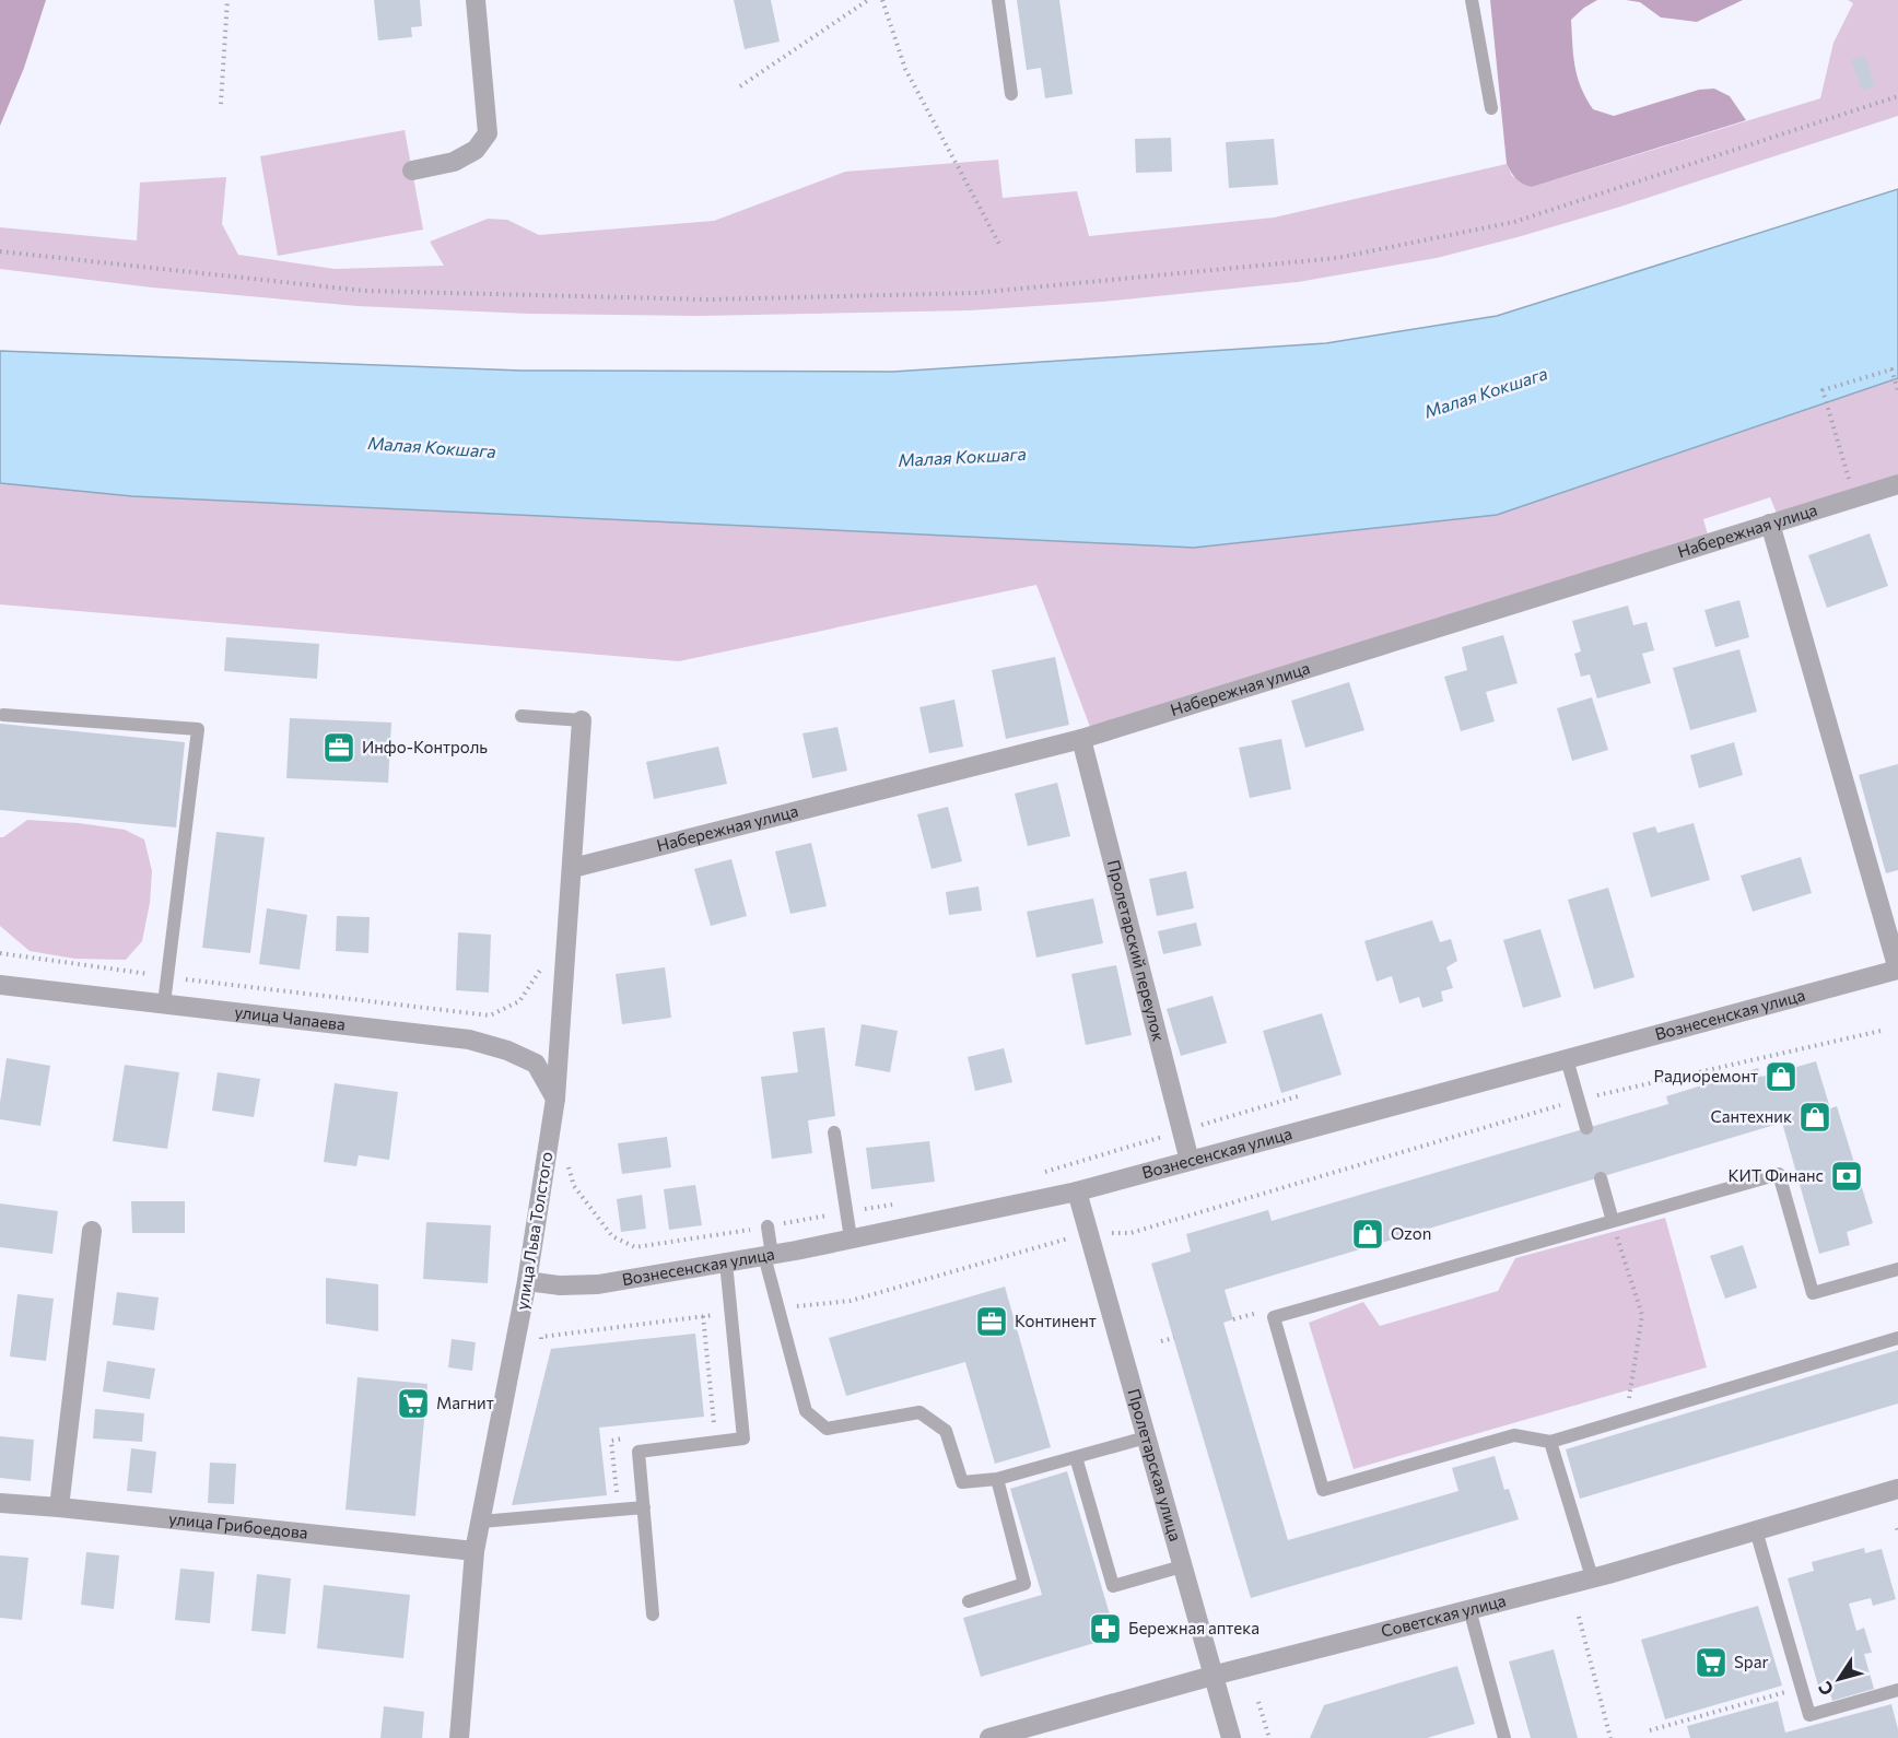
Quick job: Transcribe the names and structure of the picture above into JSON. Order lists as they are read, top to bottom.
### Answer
{
  "streets": {
    "street": [
      "Набережная улица",
      "Пролетарский переулок",
      "Вознесенская улица",
      "улица Чапаева",
      "улица Льва Толстого",
      "Пролетарская улица",
      "улица Грибоедова",
      "Советская улица"
    ]
  },
  "crossings": [
    ["Набережная улица", "Пролетарский переулок"],
    ["Набережная улица", "улица Льва Толстого"],
    ["Пролетарский переулок", "Вознесенская улица"],
    ["Вознесенская улица", "улица Льва Толстого"],
    ["Вознесенская улица", "Пролетарская улица"],
    ["улица Чапаева", "улица Льва Толстого"],
    ["улица Льва Толстого", "улица Грибоедова"],
    ["Пролетарская улица", "Советская улица"]
  ],
  "water": ["Малая Кокшага"],
  "places": {
    "office": ["Инфо-Контроль", "Континент"],
    "shop": ["Радиоремонт", "Сантехник", "Ozon"],
    "bank": ["КИТ Финанс"],
    "supermarket": ["Магнит", "Spar"],
    "pharmacy": ["Бережная аптека"]
  },
  "north": "bottom left"
}
